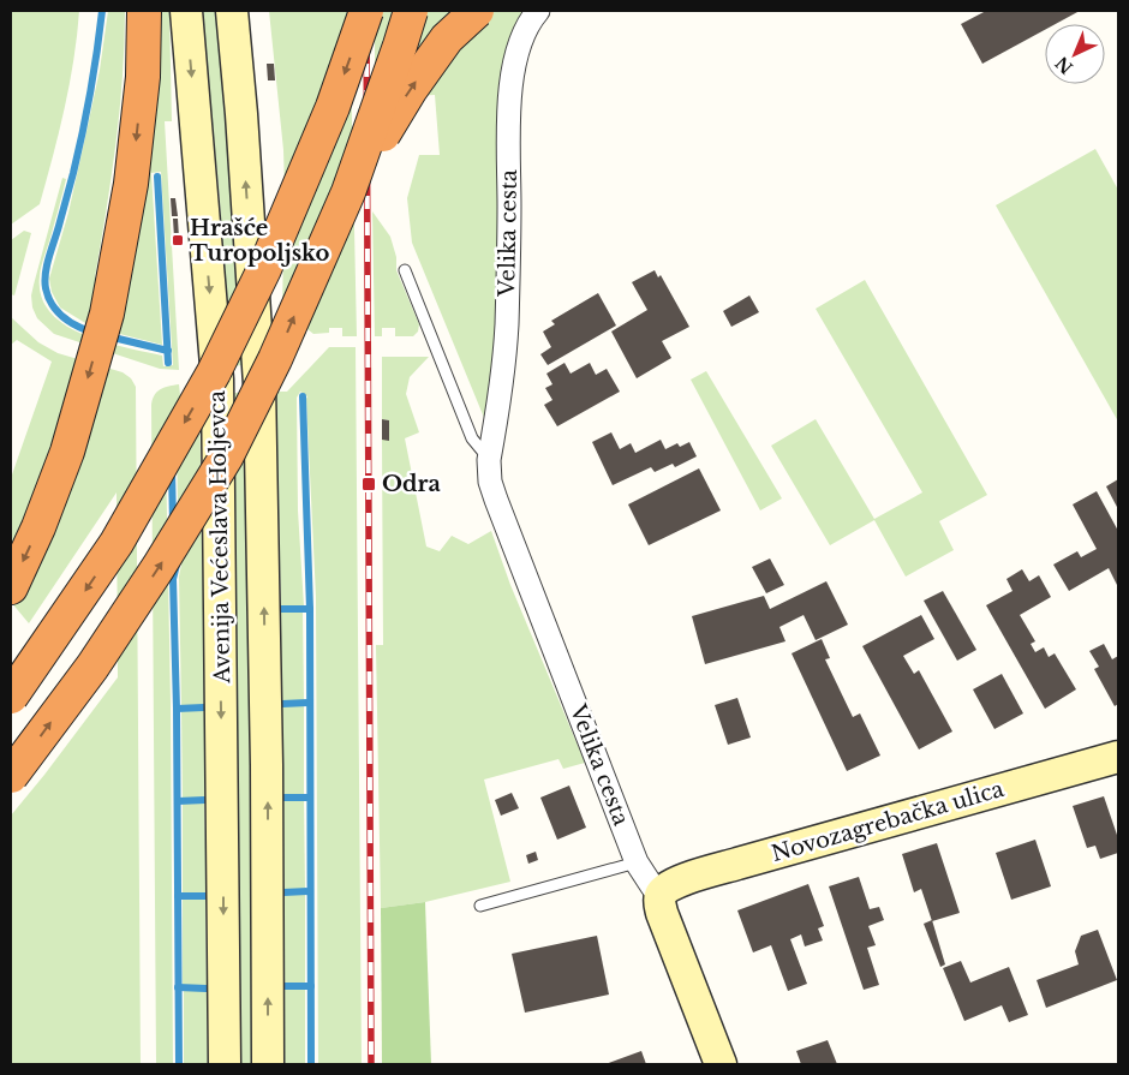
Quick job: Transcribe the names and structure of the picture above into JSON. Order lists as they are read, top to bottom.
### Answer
{
  "streets": {
    "main road": ["Avenija Većeslava Holjevca", "Novozagrebačka ulica"],
    "street": ["Velika cesta"]
  },
  "crossings": [
    ["Velika cesta", "Novozagrebačka ulica"]
  ],
  "places": {
    "transit": ["Hrašće Turopoljsko", "Odra"]
  },
  "north": "bottom left"
}
